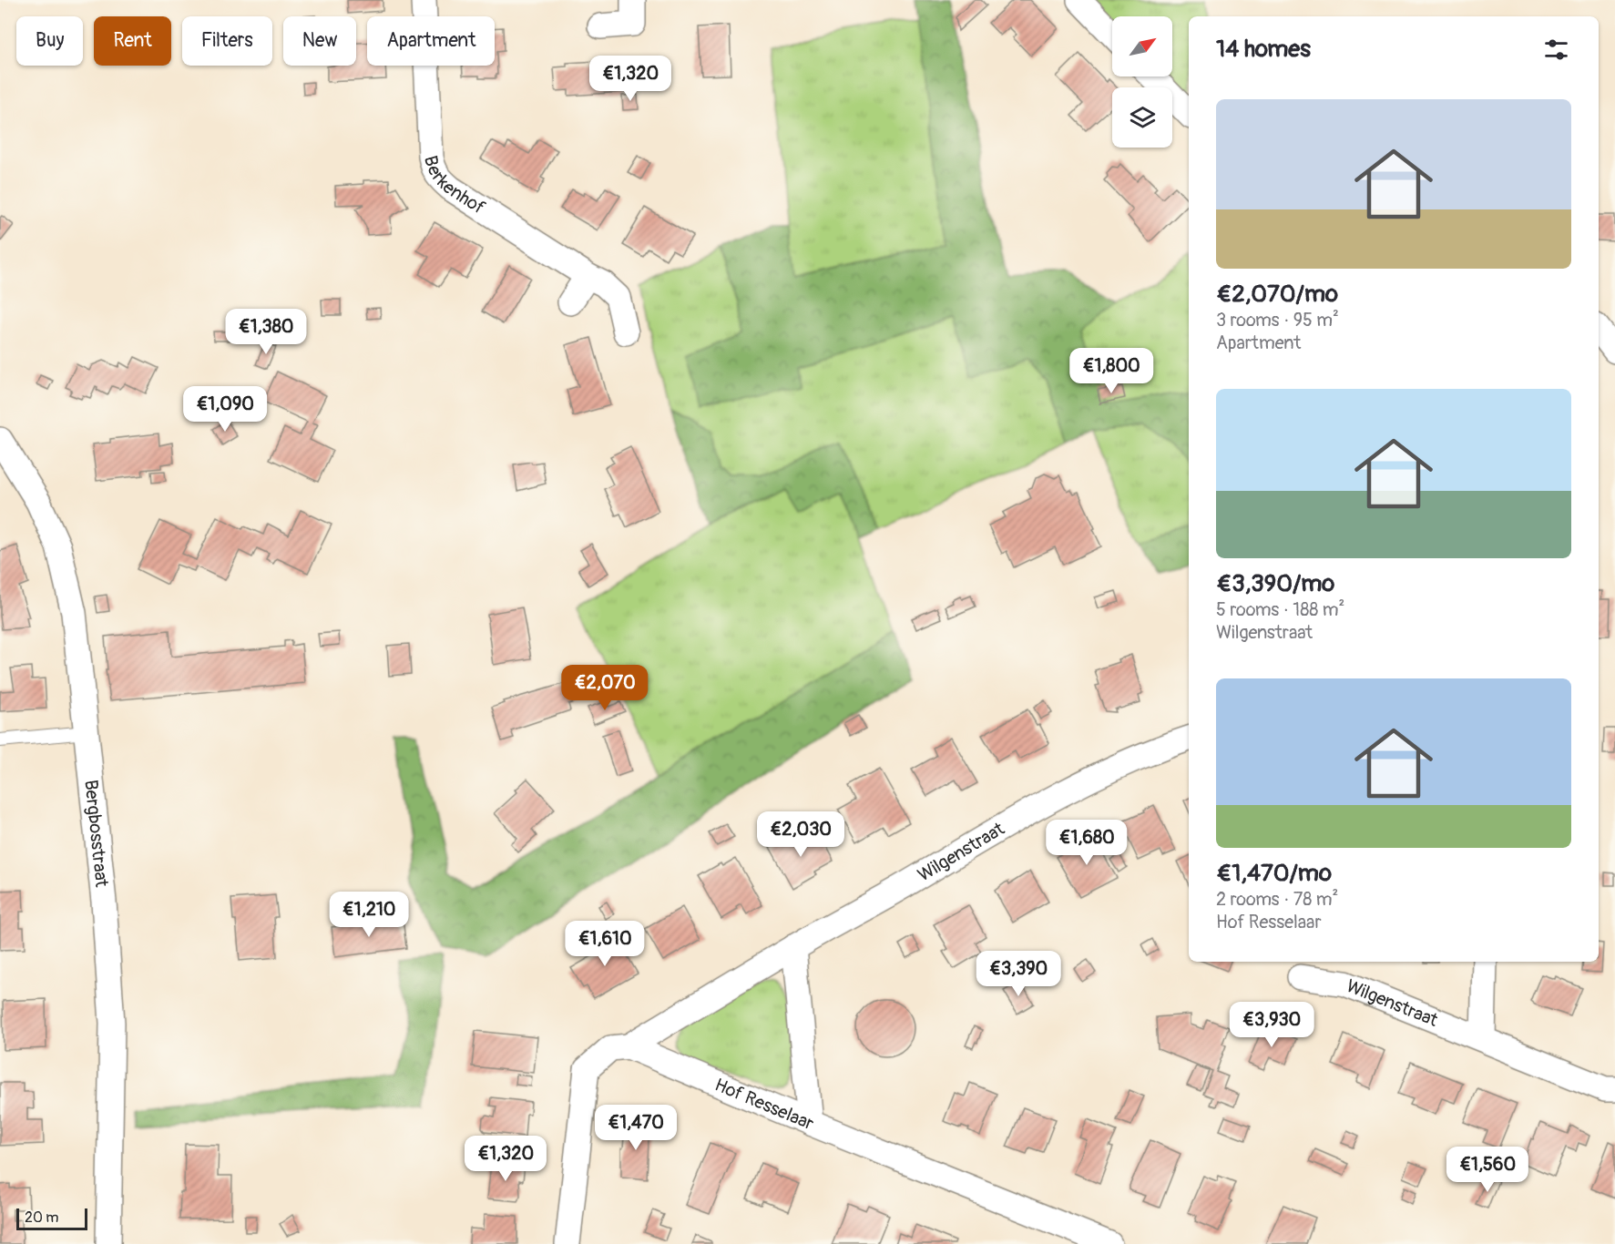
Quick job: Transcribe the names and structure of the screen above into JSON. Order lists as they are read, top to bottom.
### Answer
{
  "streets": {
    "street": [
      "Berkenhof",
      "Bergbosstraat",
      "Wilgenstraat",
      "Hof Resselaar"
    ]
  },
  "crossings": [
    ["Wilgenstraat", "Hof Resselaar"]
  ],
  "scale_bar": "20 m",
  "north": "top right",
  "page": {
    "chip": [
      "Buy",
      "Rent",
      "Filters",
      "New",
      "Apartment"
    ],
    "heading": "14 homes",
    "price": [
      "€1,320",
      "€1,380",
      "€1,800",
      "€1,090",
      "€2,070",
      "€2,030",
      "€1,680",
      "€1,210",
      "€1,610",
      "€3,390",
      "€3,930",
      "€1,470",
      "€1,320",
      "€1,560"
    ],
    "list": [
      {
        "name": "€2,070/mo",
        "note": "3 rooms · 95 m² · Apartment"
      },
      {
        "name": "€3,390/mo",
        "note": "5 rooms · 188 m² · Wilgenstraat"
      },
      {
        "name": "€1,470/mo",
        "note": "2 rooms · 78 m² · Hof Resselaar"
      }
    ],
    "scale": "20 m"
  }
}
